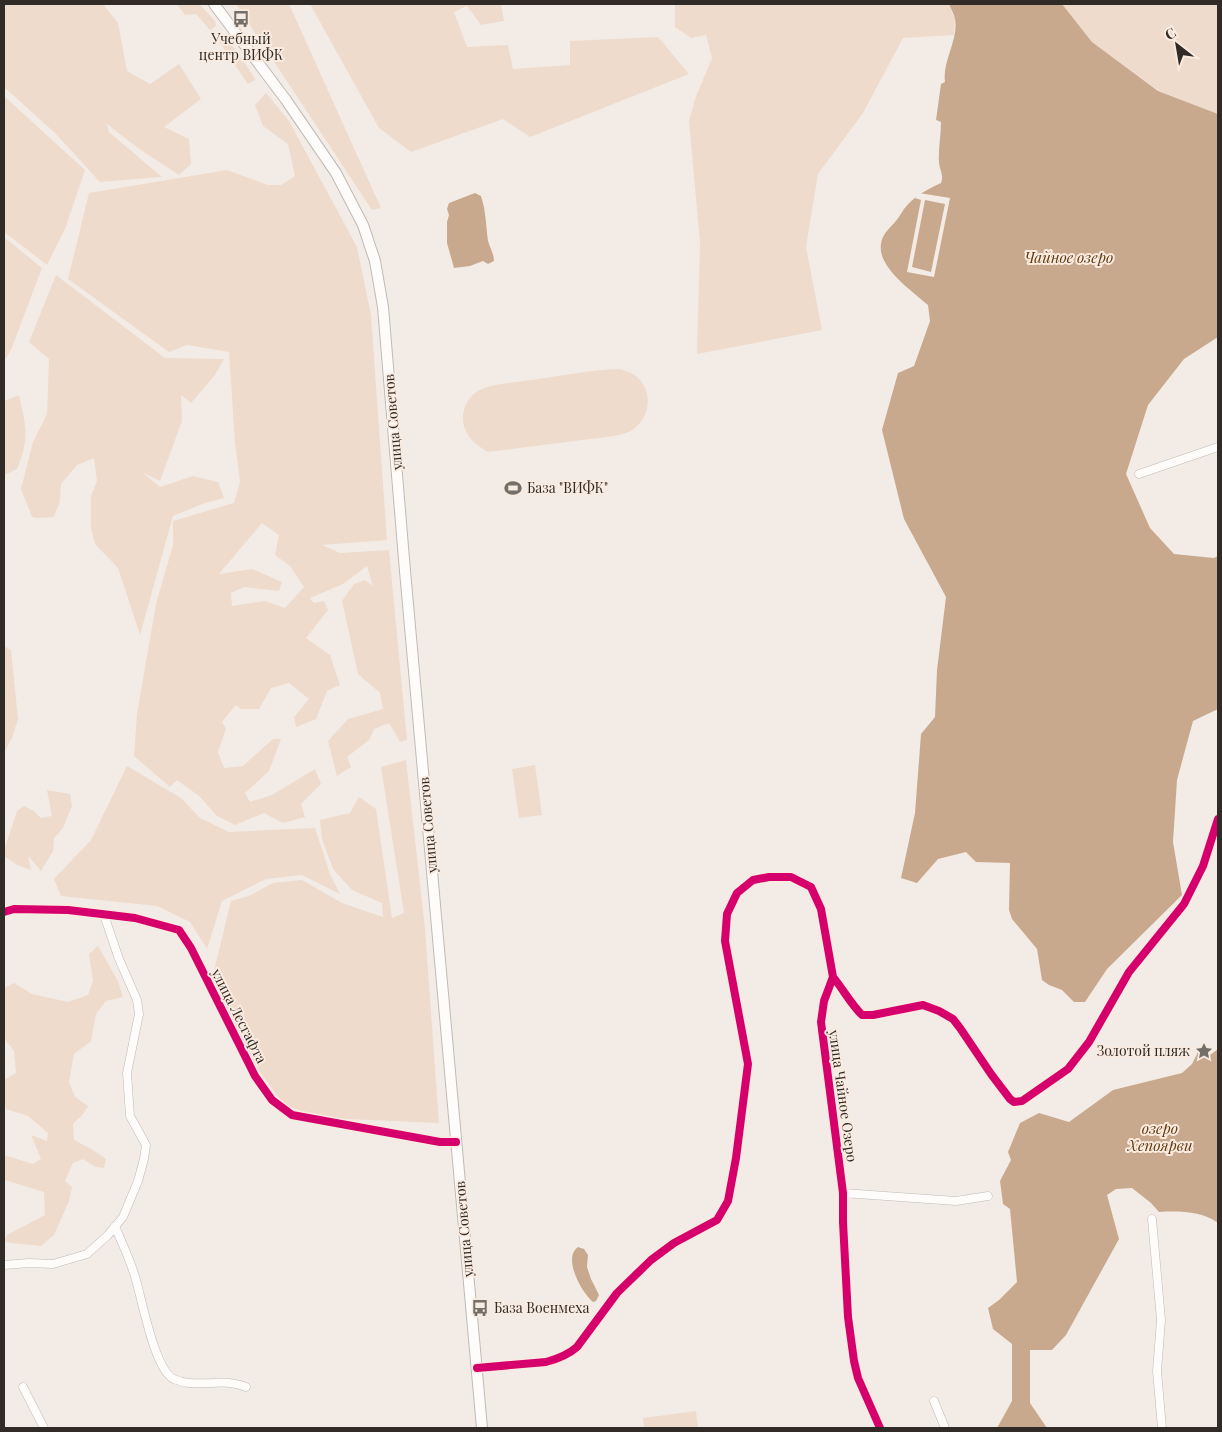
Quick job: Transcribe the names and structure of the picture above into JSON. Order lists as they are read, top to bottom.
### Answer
{
  "streets": {
    "main road": ["улица Советов"],
    "street": ["улица Лесгафта", "улица Чайное Озеро"]
  },
  "crossings": [
    ["улица Советов", "улица Лесгафта"]
  ],
  "water": ["Чайное озеро", "озеро Хепоярви"],
  "places": {
    "bus stop": ["Учебный центр ВИФК", "База Военмеха"],
    "sports": ["База \"ВИФК\""],
    "place": ["Золотой пляж"]
  },
  "north": "top left"
}
